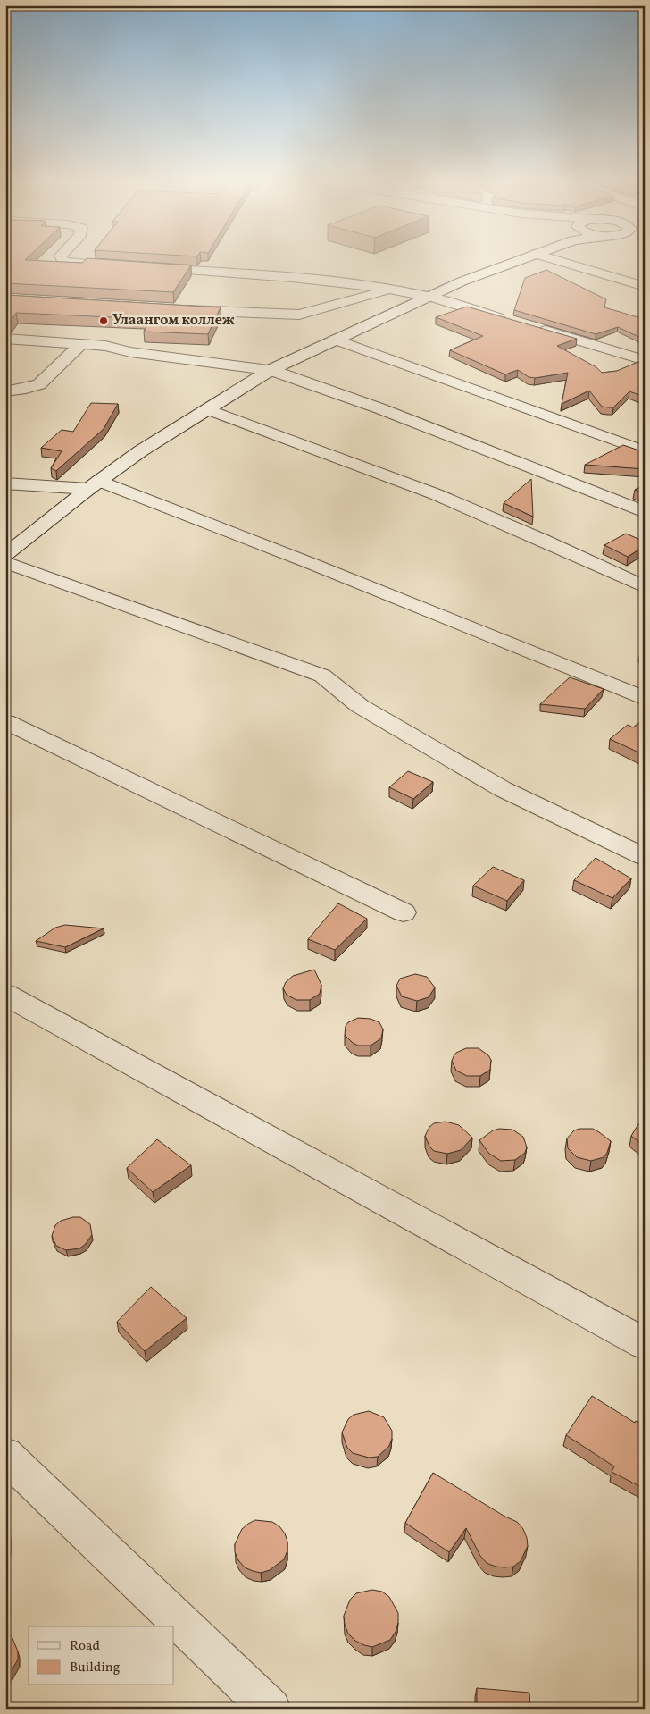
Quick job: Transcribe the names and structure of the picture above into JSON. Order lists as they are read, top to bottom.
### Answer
{
  "places": ["Улаангом коллеж"],
  "legend": ["Road", "Building"]
}
